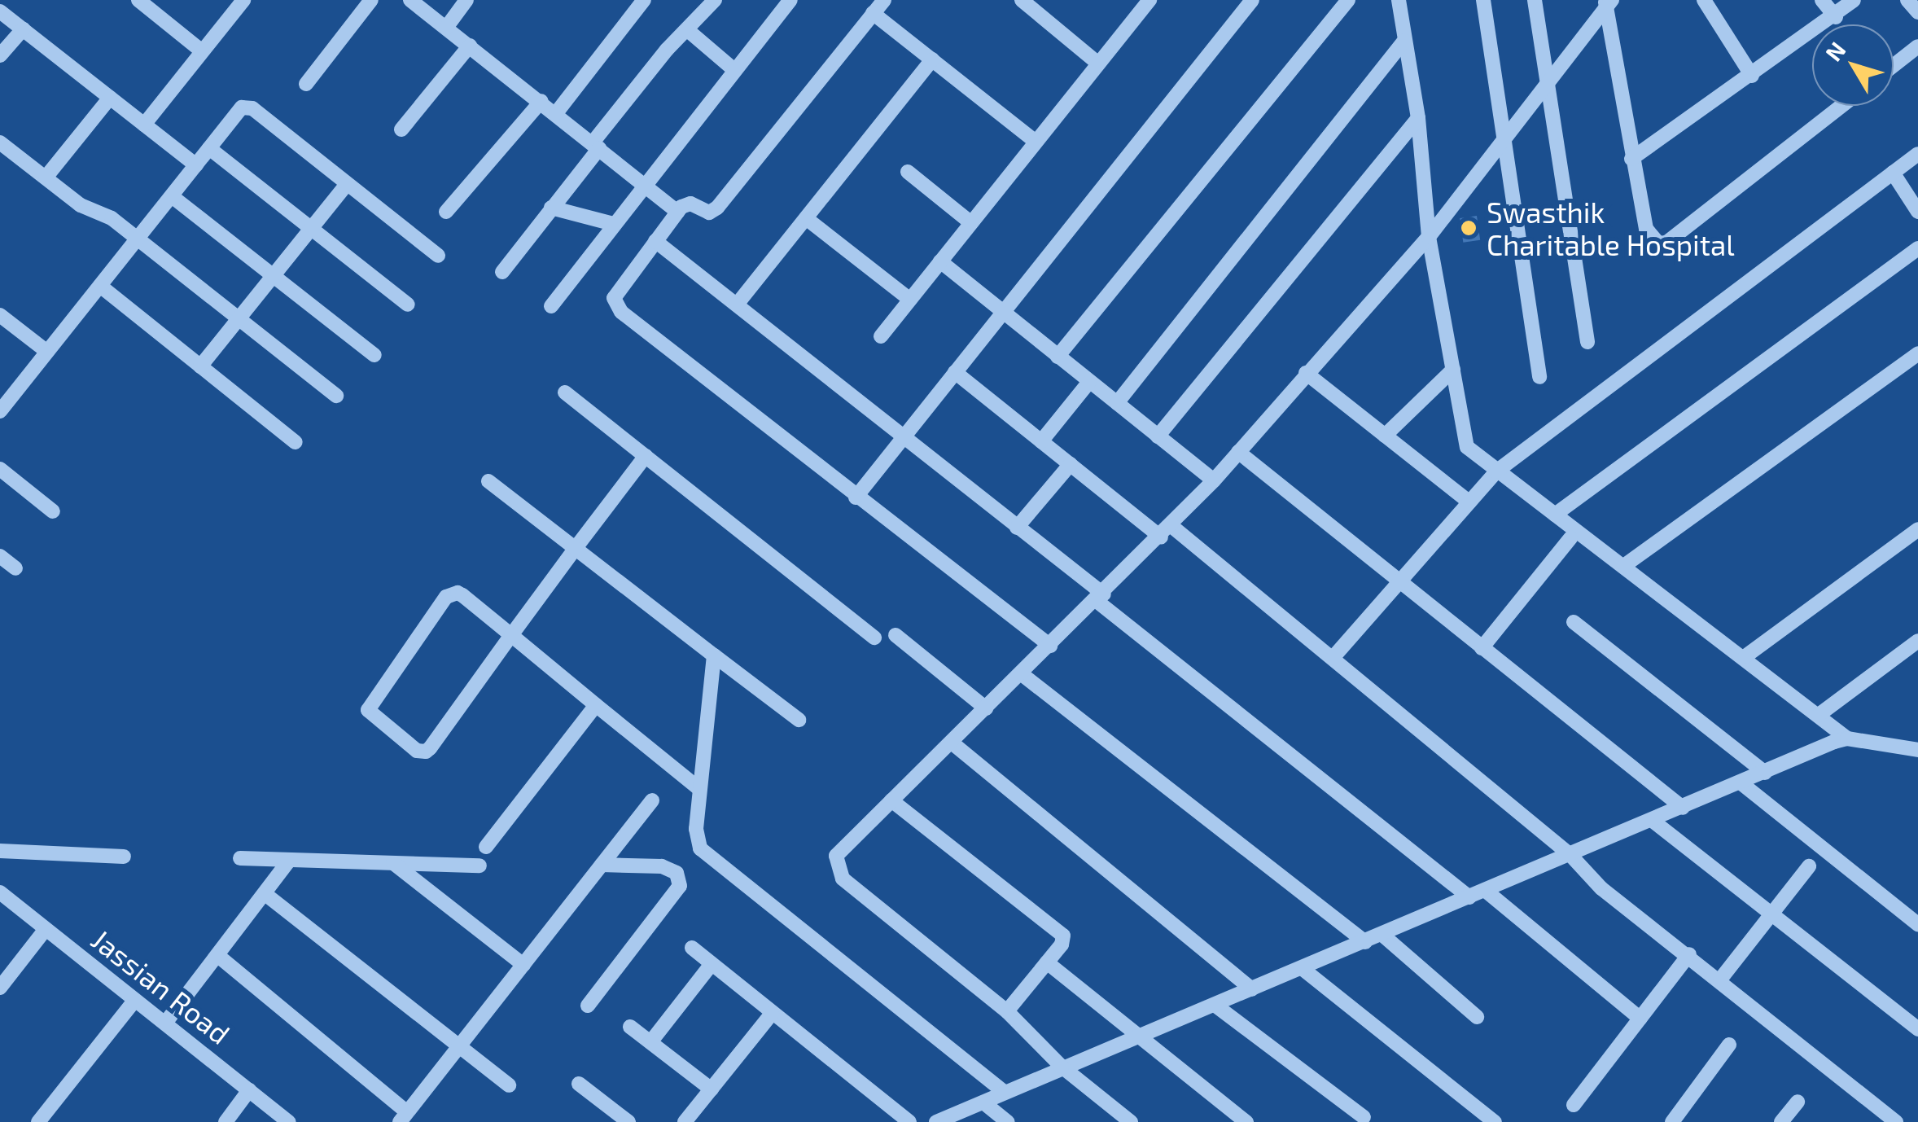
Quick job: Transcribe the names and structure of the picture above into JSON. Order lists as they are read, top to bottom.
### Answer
{
  "streets": {
    "street": ["Jassian Road"]
  },
  "places": ["Swasthik Charitable Hospital"],
  "north": "top left"
}
